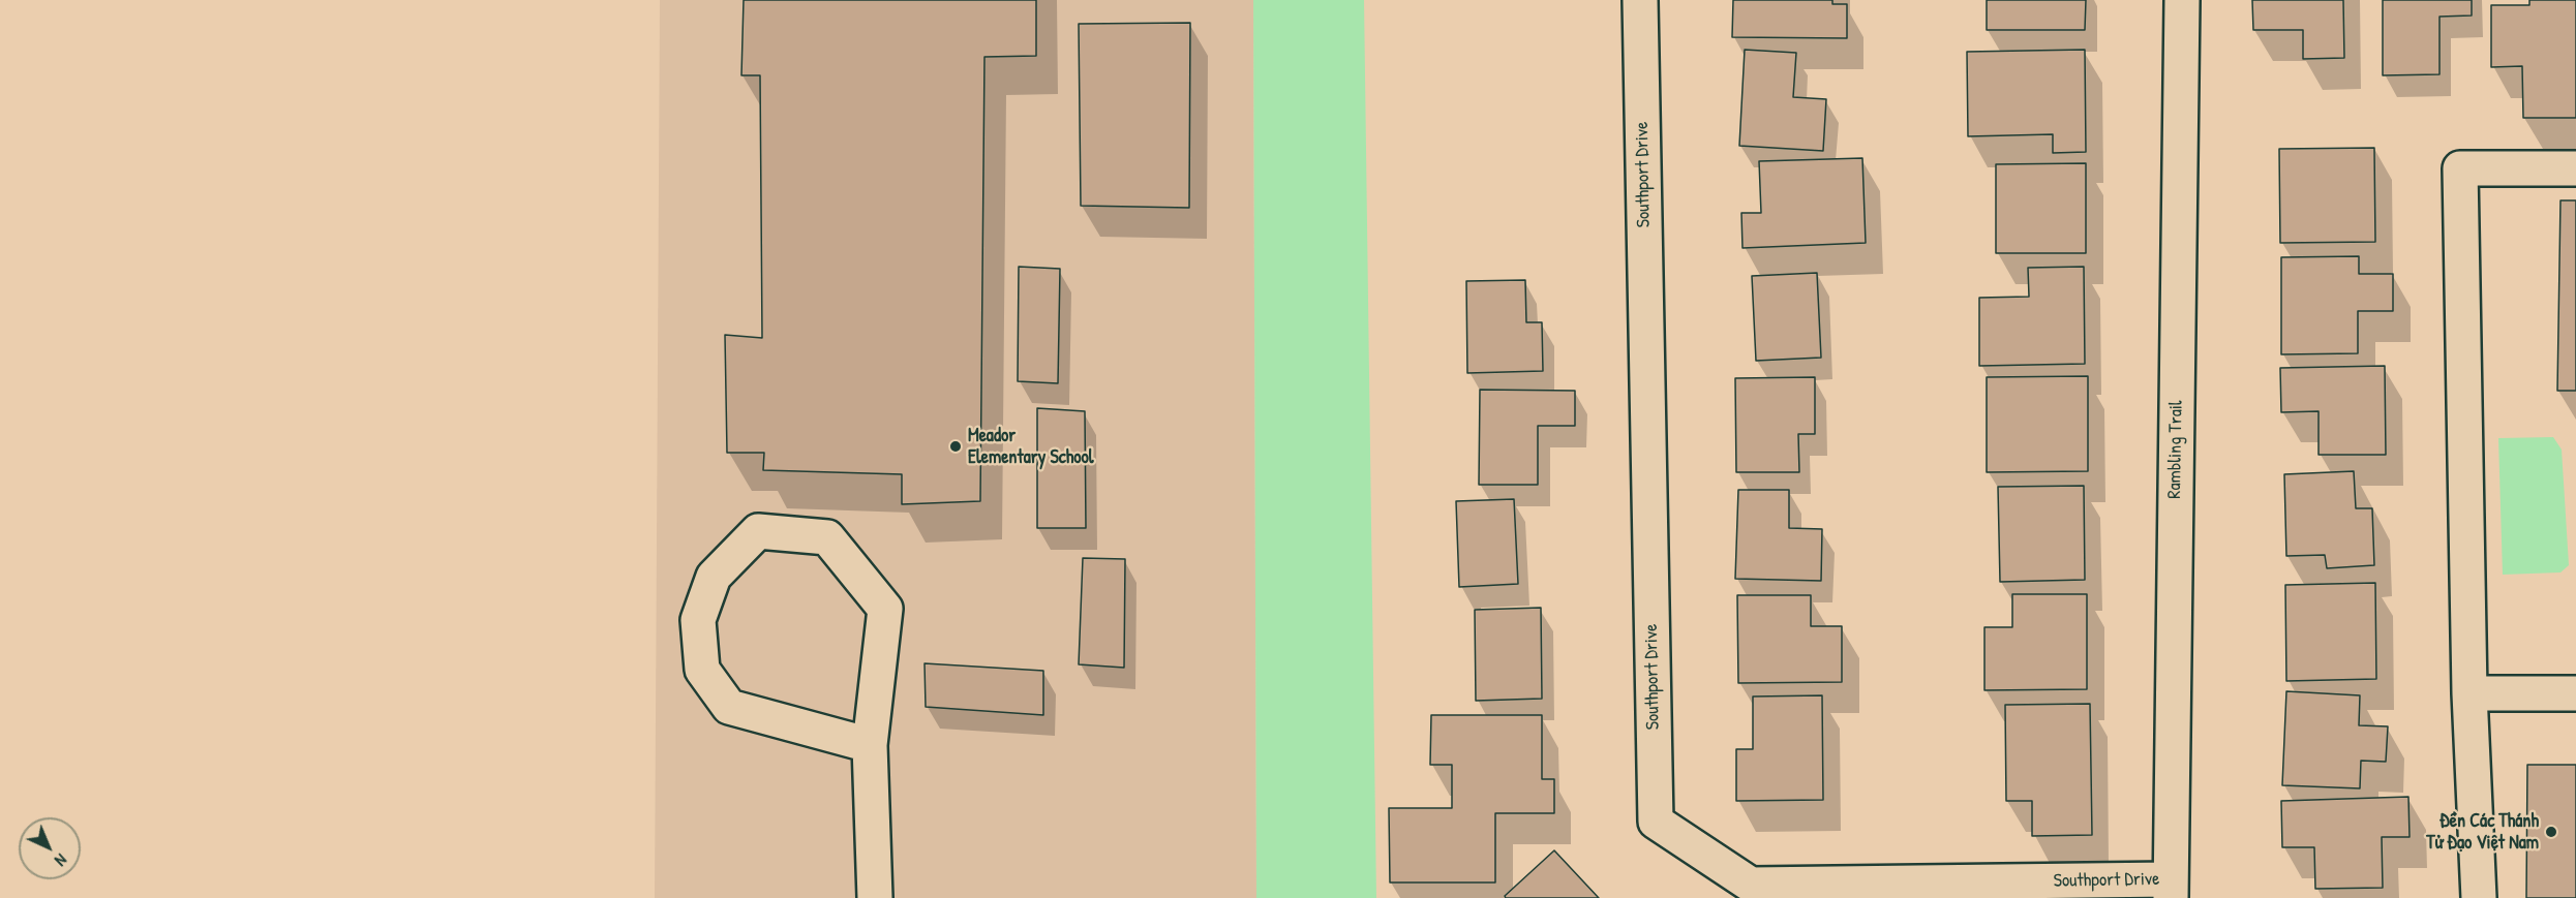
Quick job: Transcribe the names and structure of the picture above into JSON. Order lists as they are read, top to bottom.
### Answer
{
  "streets": {
    "street": ["Southport Drive", "Rambling Trail"]
  },
  "crossings": [
    ["Southport Drive", "Rambling Trail"]
  ],
  "places": ["Meador Elementary School", "Đền Các Thánh Tử Đạo Việt Nam"],
  "north": "bottom right"
}
